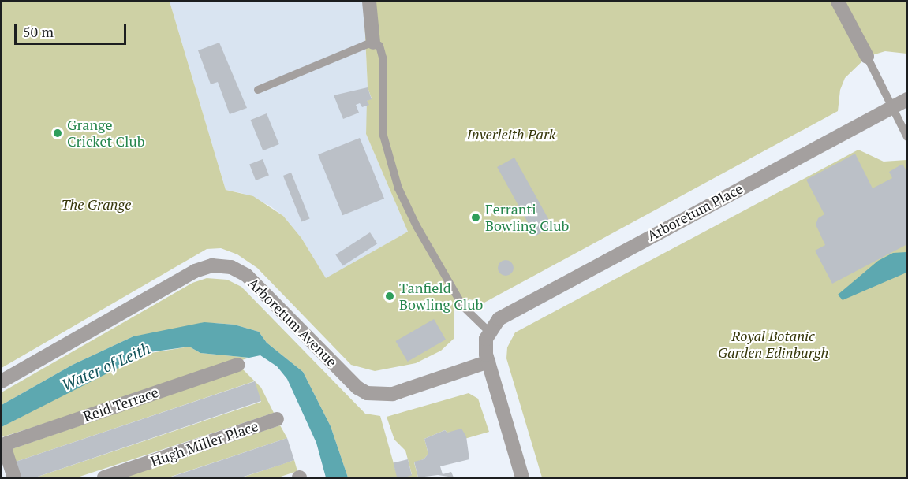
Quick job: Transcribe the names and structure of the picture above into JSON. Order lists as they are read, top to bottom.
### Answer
{
  "streets": {
    "street": [
      "Arboretum Place",
      "Arboretum Avenue",
      "Reid Terrace",
      "Hugh Miller Place"
    ]
  },
  "water": ["Water of Leith"],
  "parks": ["Inverleith Park", "The Grange", "Royal Botanic Garden Edinburgh"],
  "places": ["Grange Cricket Club", "Ferranti Bowling Club", "Tanfield Bowling Club"],
  "scale_bar": "50 m"
}
